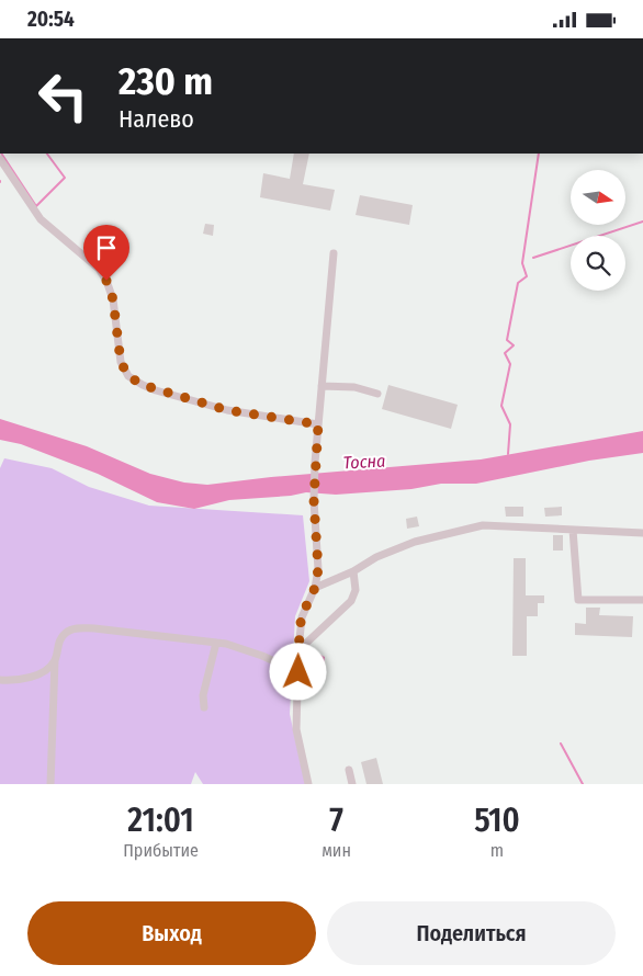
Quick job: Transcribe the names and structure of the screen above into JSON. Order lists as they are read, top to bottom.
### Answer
{
  "water": ["Тосна"],
  "north": "right",
  "page": {
    "status": "20:54",
    "turn": ["230 m", "Налево"],
    "eta": [
      "21:01",
      "Прибытие",
      "7",
      "мин",
      "510",
      "m"
    ],
    "buttons": ["Выход", "Поделиться"]
  }
}
